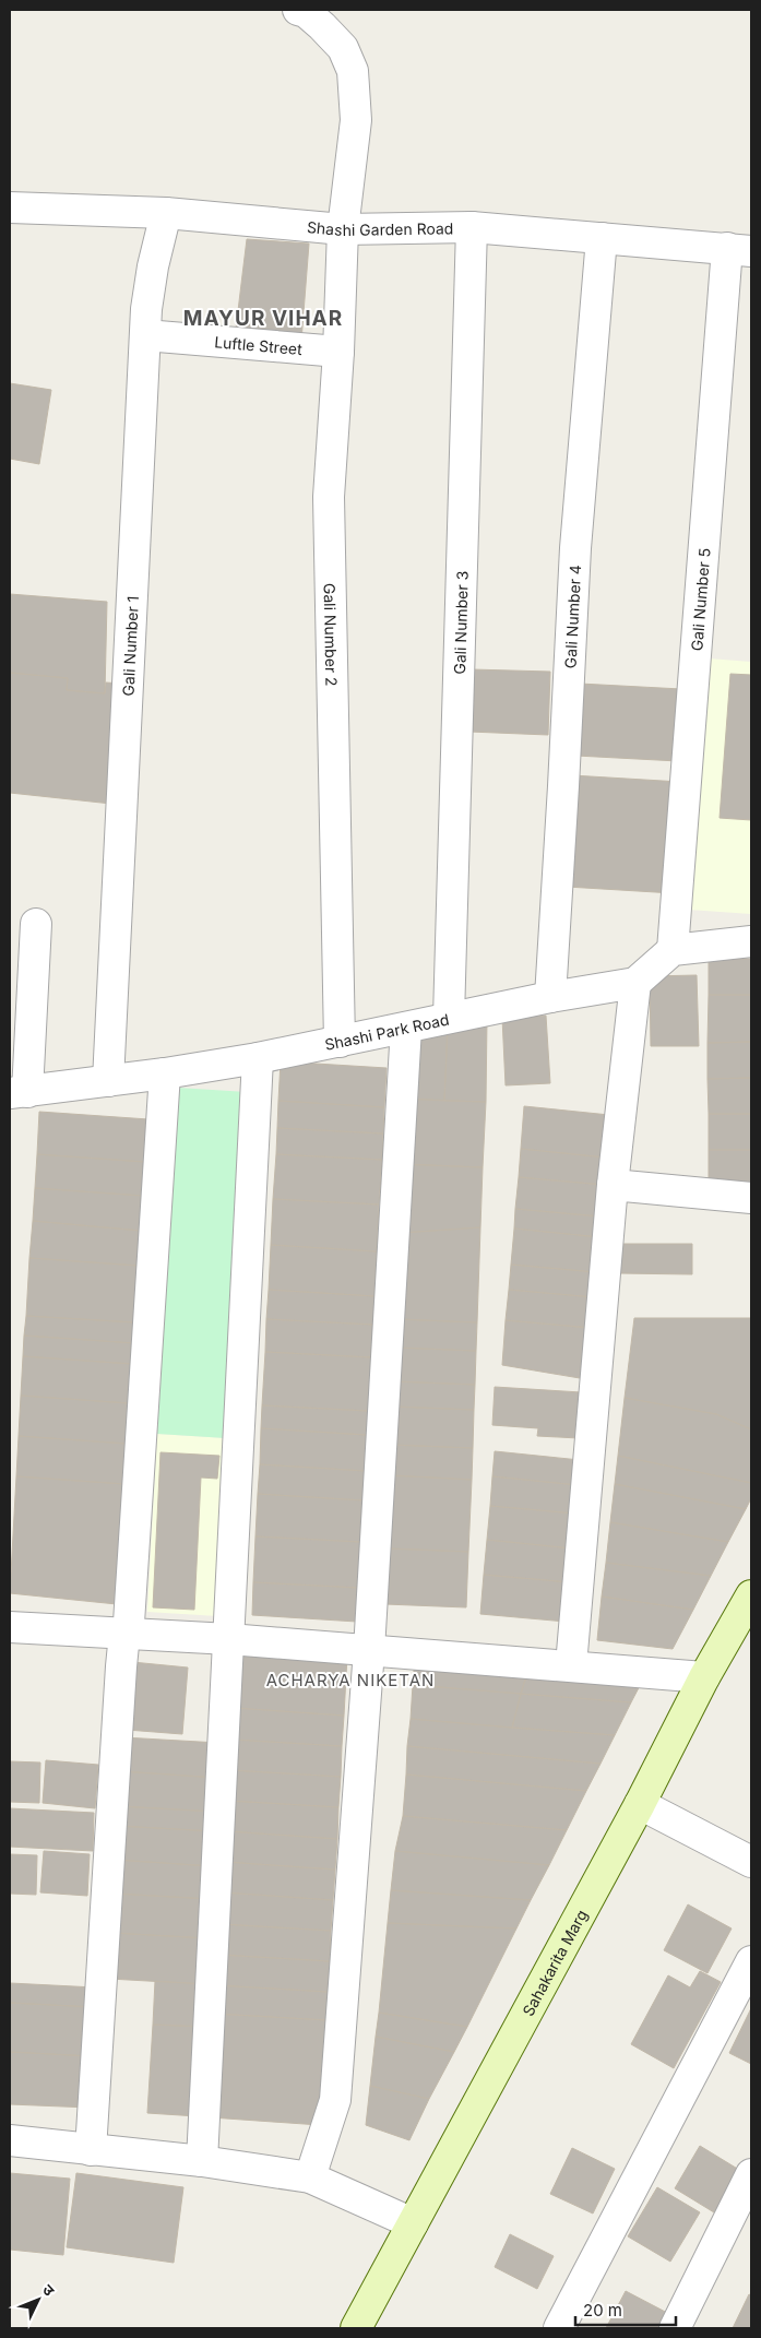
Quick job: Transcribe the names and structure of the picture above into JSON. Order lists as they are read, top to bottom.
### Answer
{
  "streets": {
    "street": [
      "Shashi Garden Road",
      "Luftle Street",
      "Gali Number 5",
      "Gali Number 4",
      "Gali Number 3",
      "Gali Number 2",
      "Gali Number 1",
      "Shashi Park Road",
      "Sahakarita Marg"
    ]
  },
  "crossings": [
    ["Shashi Garden Road", "Gali Number 5"],
    ["Shashi Garden Road", "Gali Number 4"],
    ["Shashi Garden Road", "Gali Number 3"],
    ["Shashi Garden Road", "Gali Number 2"],
    ["Shashi Garden Road", "Gali Number 1"],
    ["Luftle Street", "Gali Number 2"],
    ["Luftle Street", "Gali Number 1"],
    ["Gali Number 4", "Shashi Park Road"],
    ["Gali Number 3", "Shashi Park Road"],
    ["Gali Number 2", "Shashi Park Road"],
    ["Gali Number 1", "Shashi Park Road"]
  ],
  "districts": ["MAYUR VIHAR", "ACHARYA NIKETAN"],
  "scale_bar": "20 m",
  "north": "top right"
}
